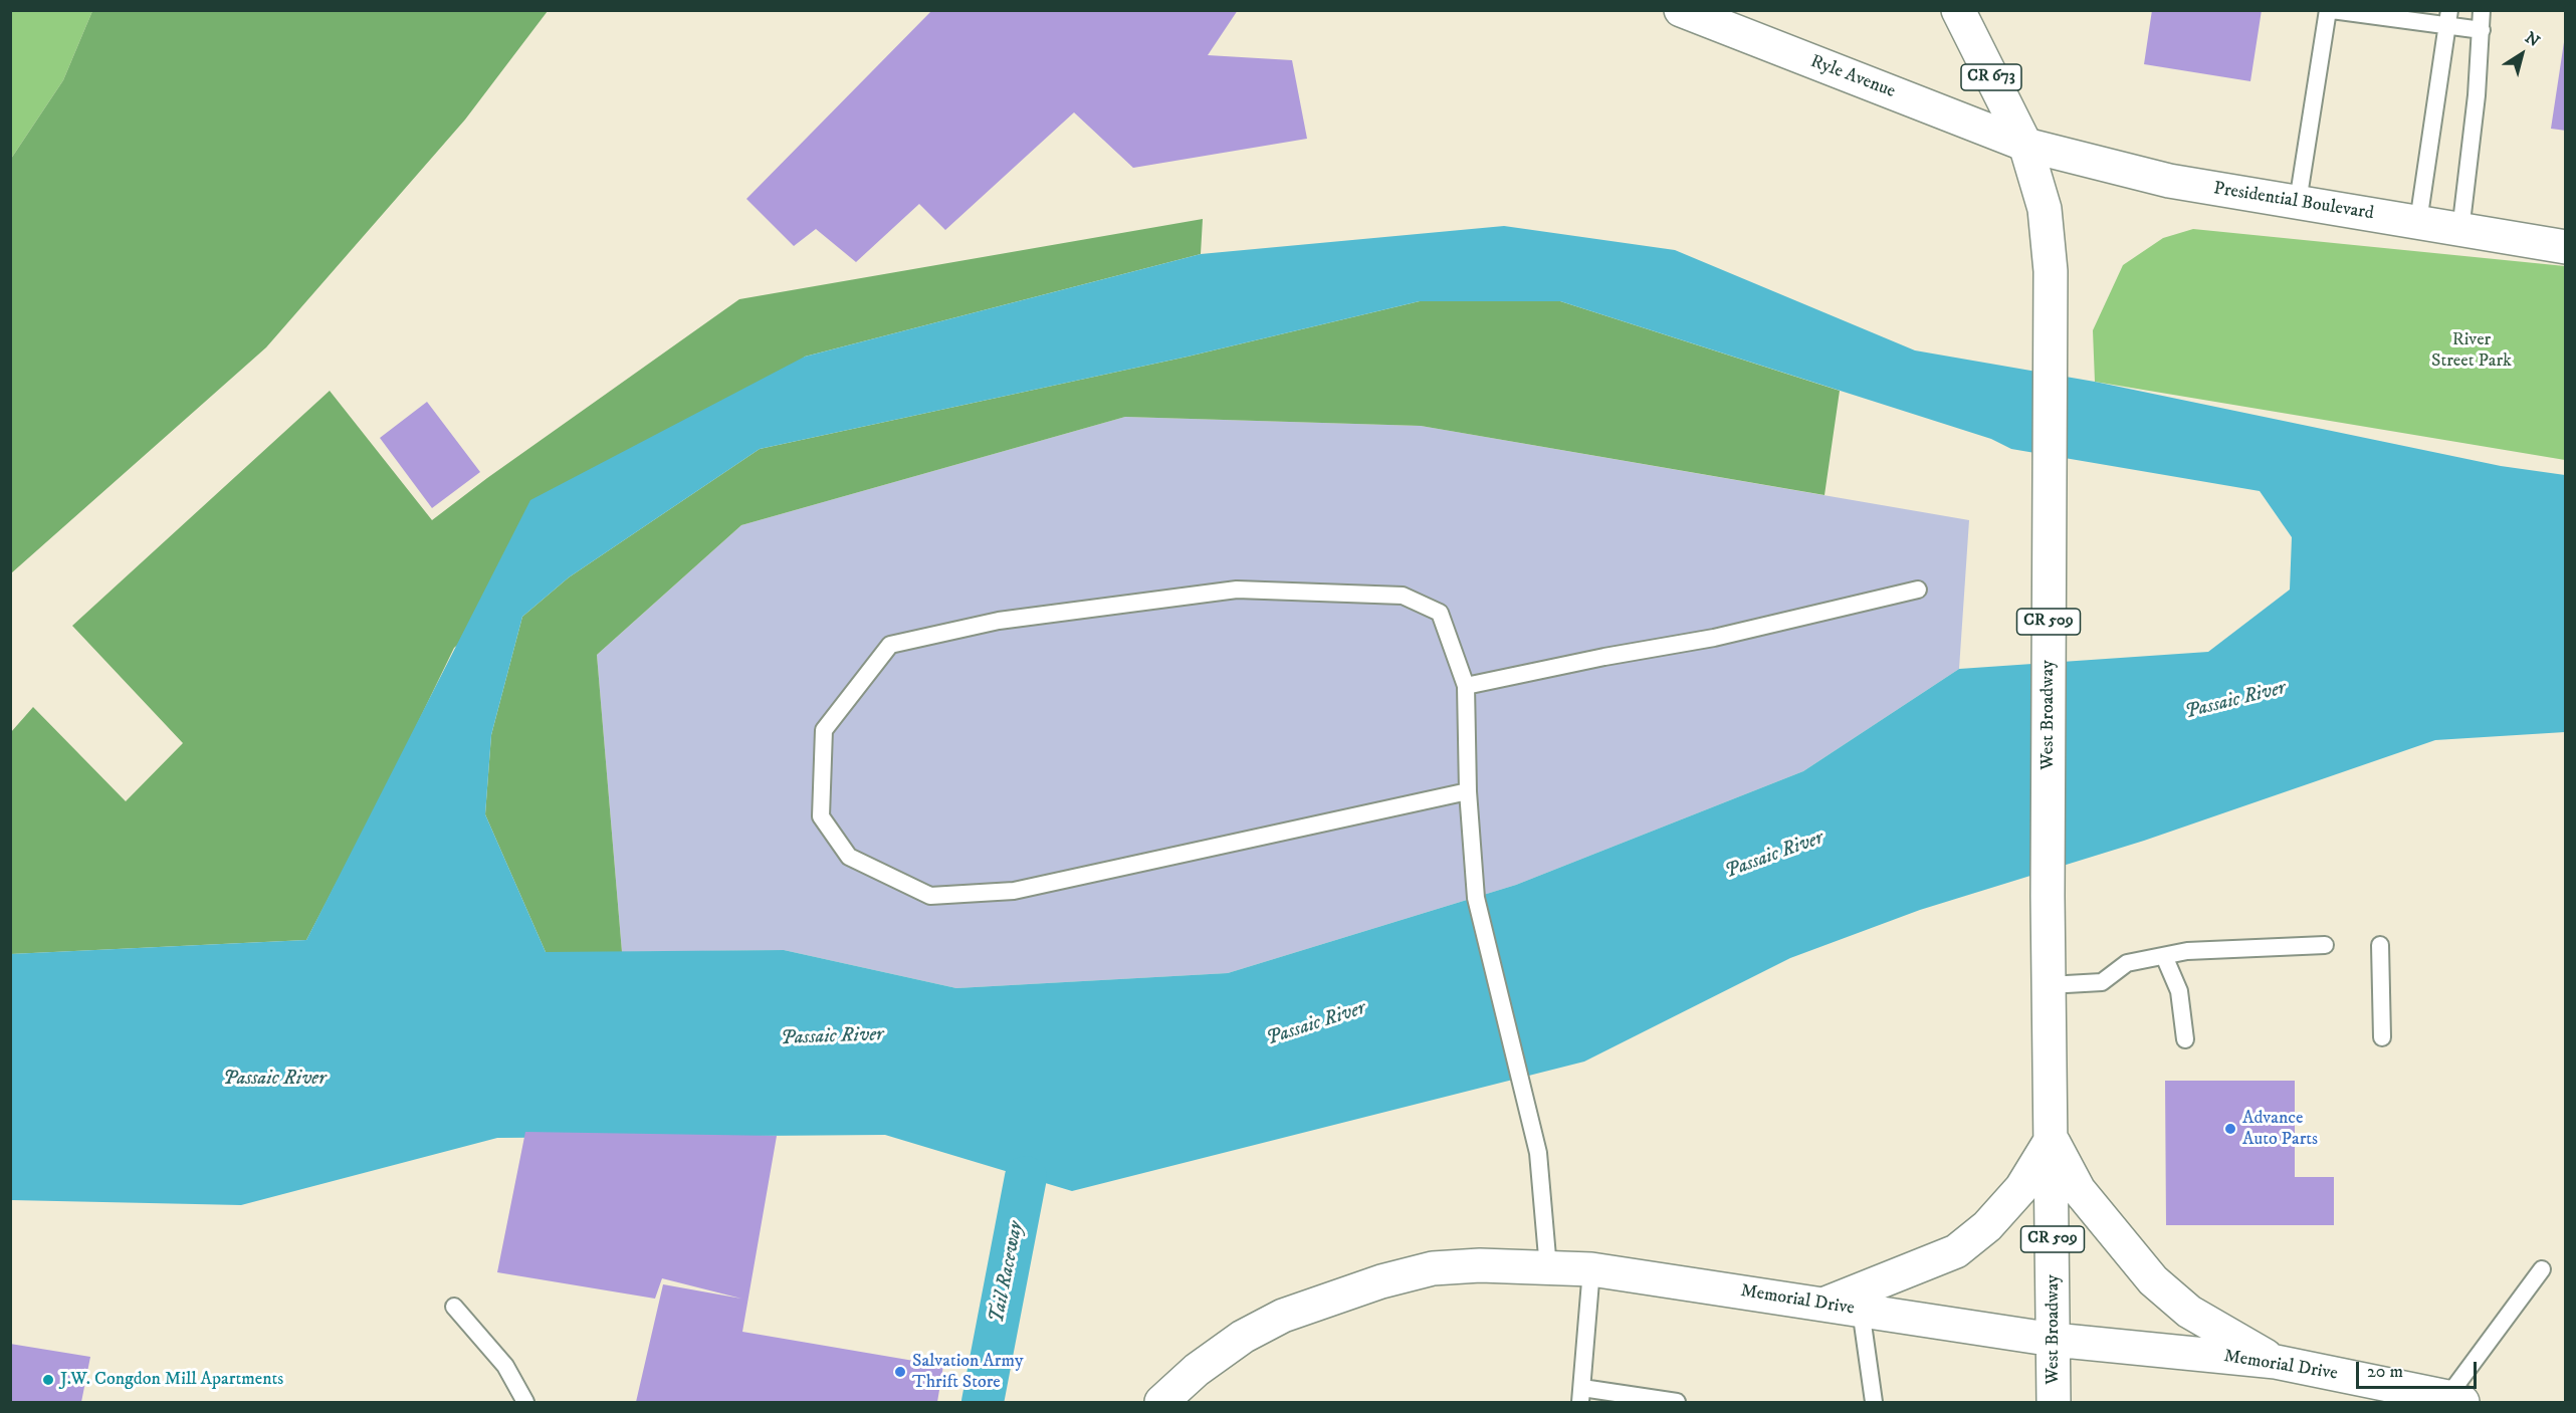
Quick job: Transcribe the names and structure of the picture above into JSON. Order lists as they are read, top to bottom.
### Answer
{
  "streets": {
    "main road": [
      "Ryle Avenue",
      "CR 673",
      "Presidential Boulevard",
      "CR 509",
      "West Broadway",
      "Memorial Drive"
    ]
  },
  "crossings": [
    ["Ryle Avenue", "Presidential Boulevard"],
    ["Ryle Avenue", "West Broadway"],
    ["Presidential Boulevard", "West Broadway"],
    ["West Broadway", "Memorial Drive"]
  ],
  "water": ["Passaic River", "Tail Raceway"],
  "parks": ["River Street Park"],
  "places": ["Advance Auto Parts", "Salvation Army Thrift Store", "J.W. Congdon Mill Apartments"],
  "scale_bar": "20 m",
  "north": "top right"
}
